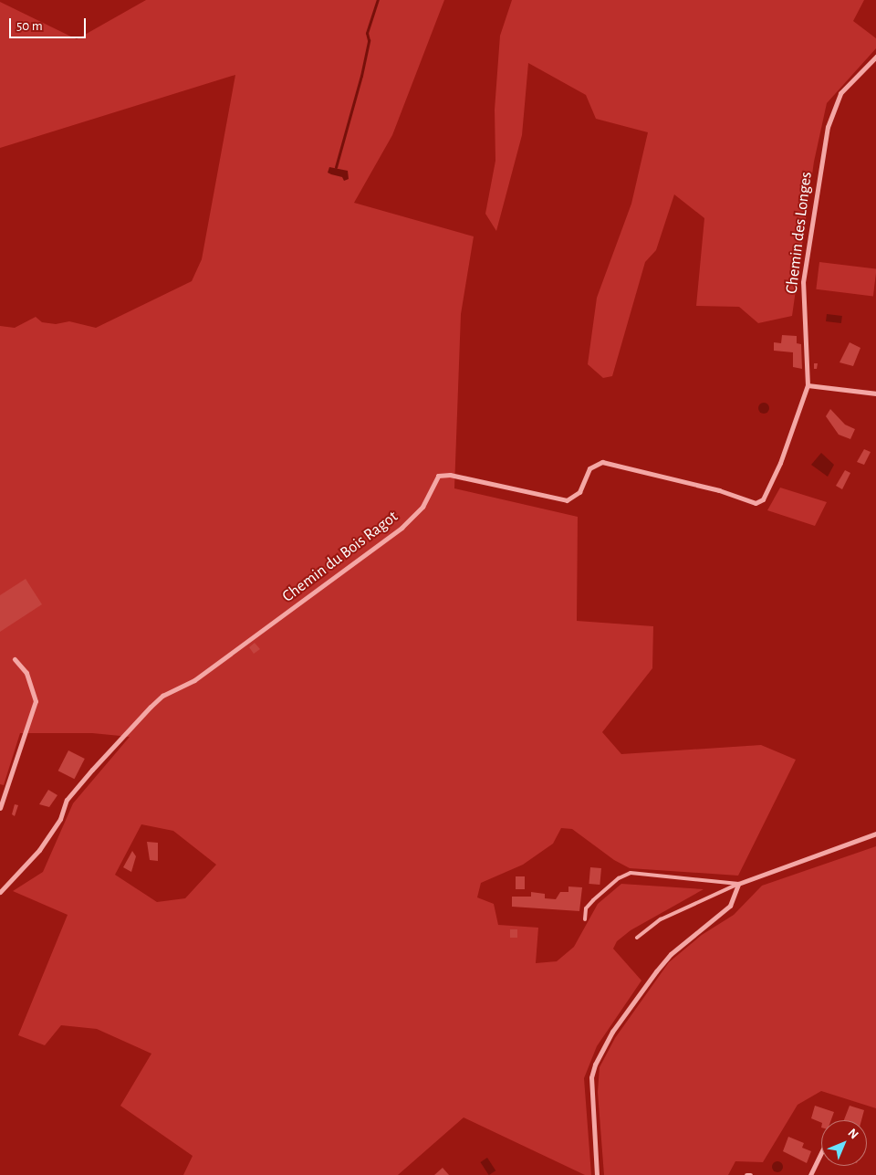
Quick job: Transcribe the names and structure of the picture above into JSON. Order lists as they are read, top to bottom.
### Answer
{
  "streets": {
    "street": ["Chemin des Longes", "Chemin du Bois Ragot"]
  },
  "crossings": [
    ["Chemin des Longes", "Chemin du Bois Ragot"]
  ],
  "scale_bar": "50 m",
  "north": "top right"
}
